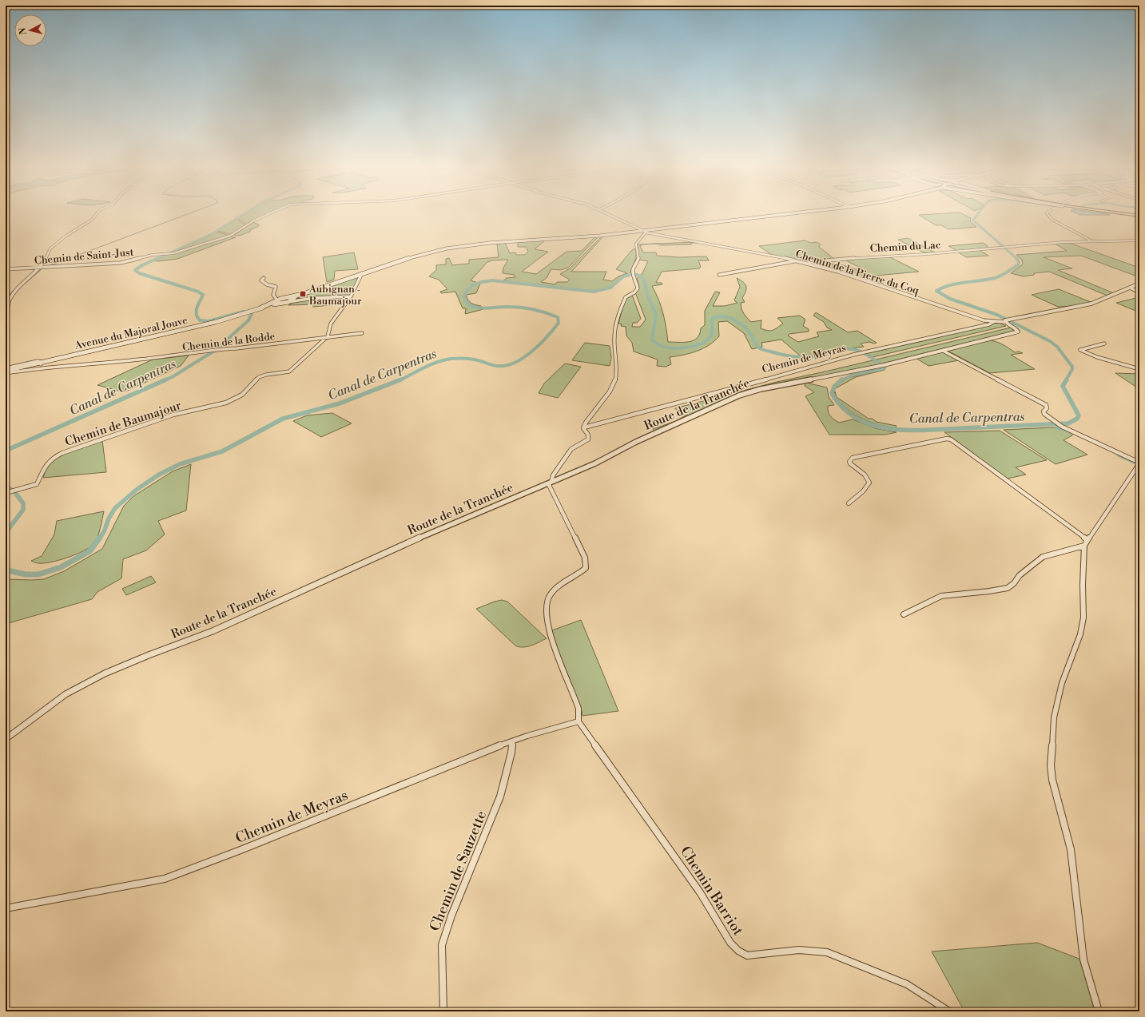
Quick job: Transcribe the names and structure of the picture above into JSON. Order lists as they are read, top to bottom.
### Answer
{
  "streets": {
    "main road": ["Avenue du Majoral Jouve"],
    "street": [
      "Chemin du Lac",
      "Chemin de Saint-Just",
      "Chemin de la Pierre du Coq",
      "Chemin de la Rodde",
      "Chemin de Meyras",
      "Route de la Tranchée",
      "Chemin de Baumajour",
      "Chemin de Sauzette",
      "Chemin Barriot"
    ]
  },
  "crossings": [
    ["Chemin du Lac", "Chemin de la Pierre du Coq"],
    ["Chemin de la Pierre du Coq", "Avenue du Majoral Jouve"],
    ["Chemin de la Pierre du Coq", "Chemin de Meyras"],
    ["Chemin de la Pierre du Coq", "Route de la Tranchée"],
    ["Avenue du Majoral Jouve", "Chemin de la Rodde"],
    ["Chemin de la Rodde", "Chemin de Baumajour"],
    ["Chemin de Meyras", "Chemin de Sauzette"],
    ["Chemin de Meyras", "Chemin Barriot"]
  ],
  "water": ["Canal de Carpentras"],
  "places": {
    "transit": ["Aubignan - Baumajour"]
  },
  "north": "left"
}
